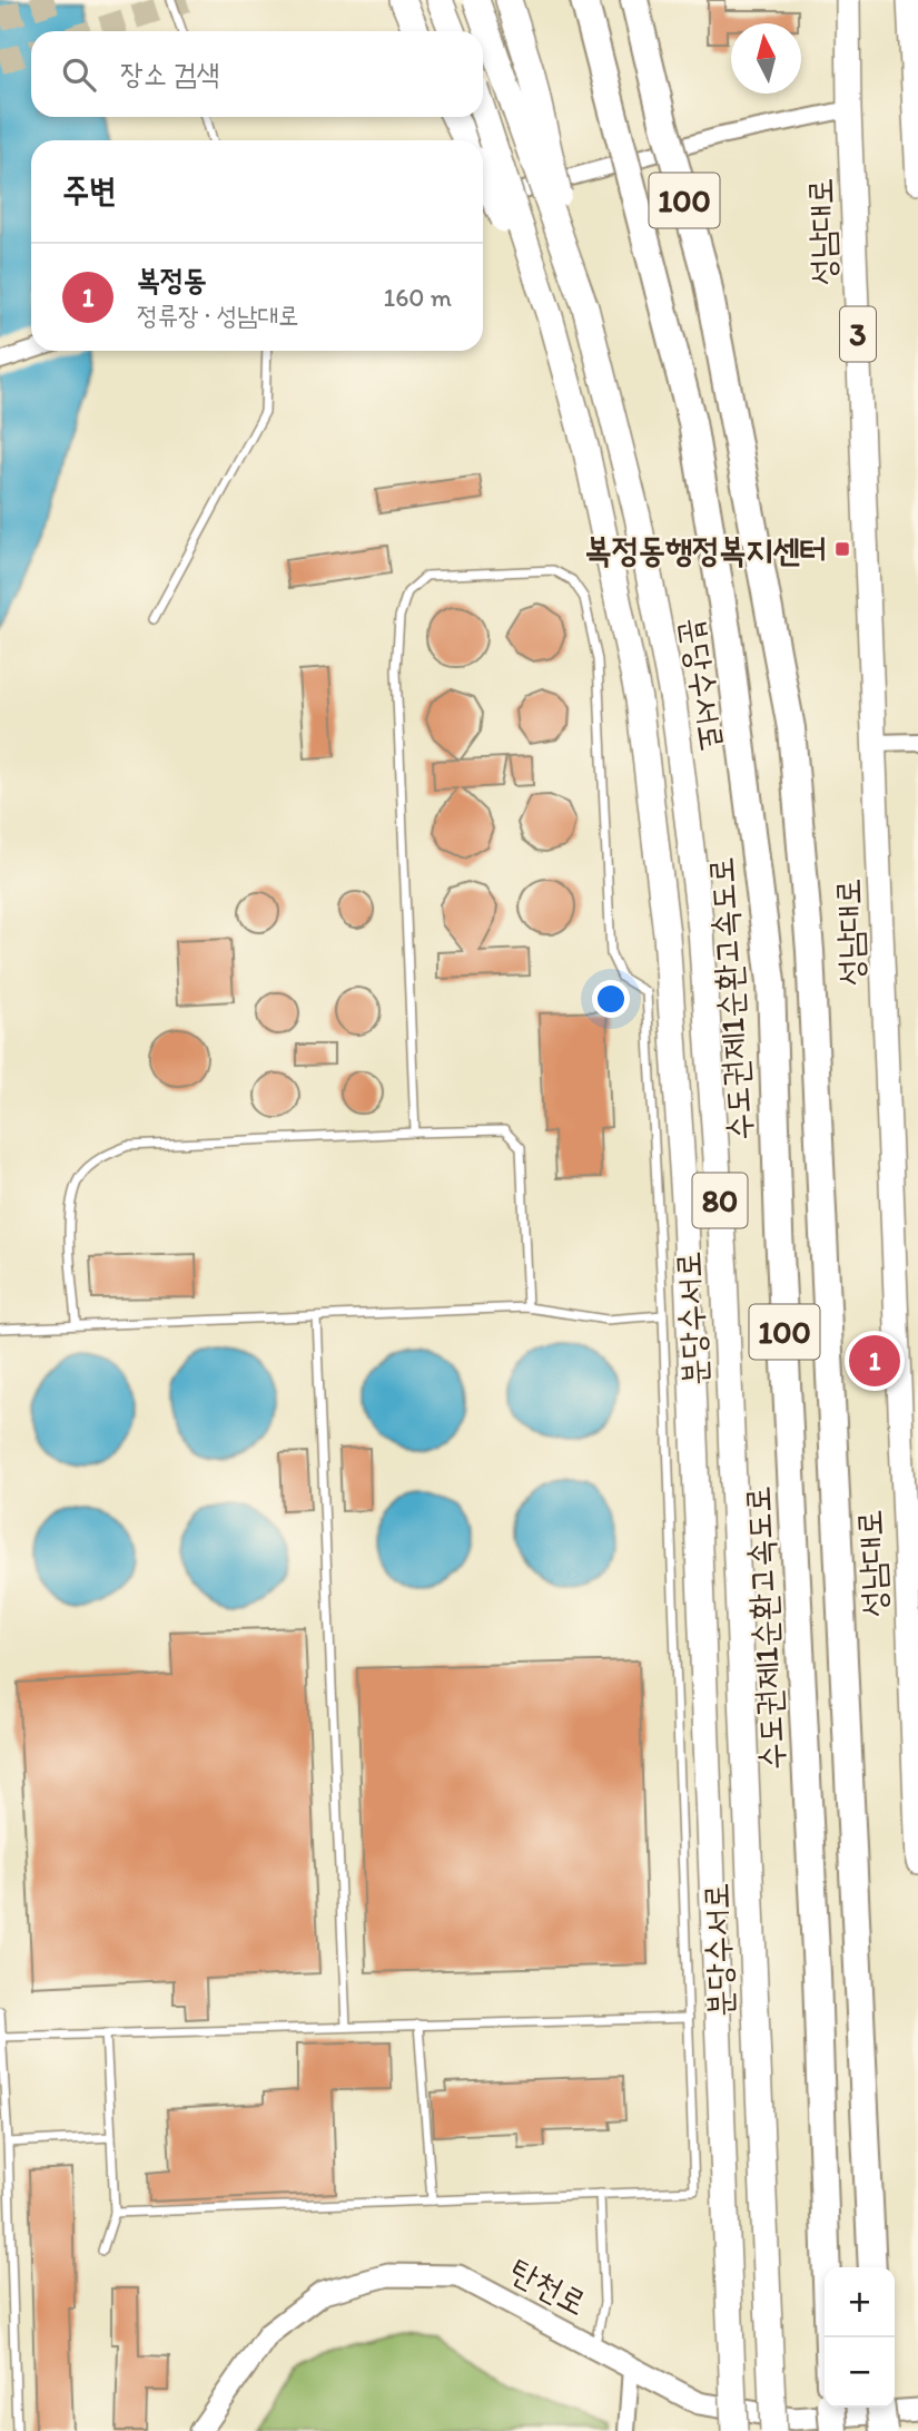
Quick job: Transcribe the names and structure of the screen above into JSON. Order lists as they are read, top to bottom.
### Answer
{
  "streets": {
    "highway": [
      "100",
      "분당수서로",
      "수도권제1순환고속도로",
      "80"
    ],
    "main road": ["성남대로", "3", "탄천로"]
  },
  "places": {
    "transit": ["복정동행정복지센터"]
  },
  "north": "top",
  "page": {
    "search": "장소 검색",
    "heading": "주변",
    "list": [
      {
        "mark": "1",
        "name": "복정동",
        "note": "정류장 · 성남대로",
        "value": "160 m"
      }
    ],
    "pins": "1",
    "map_buttons": ["+", "−"]
  }
}
